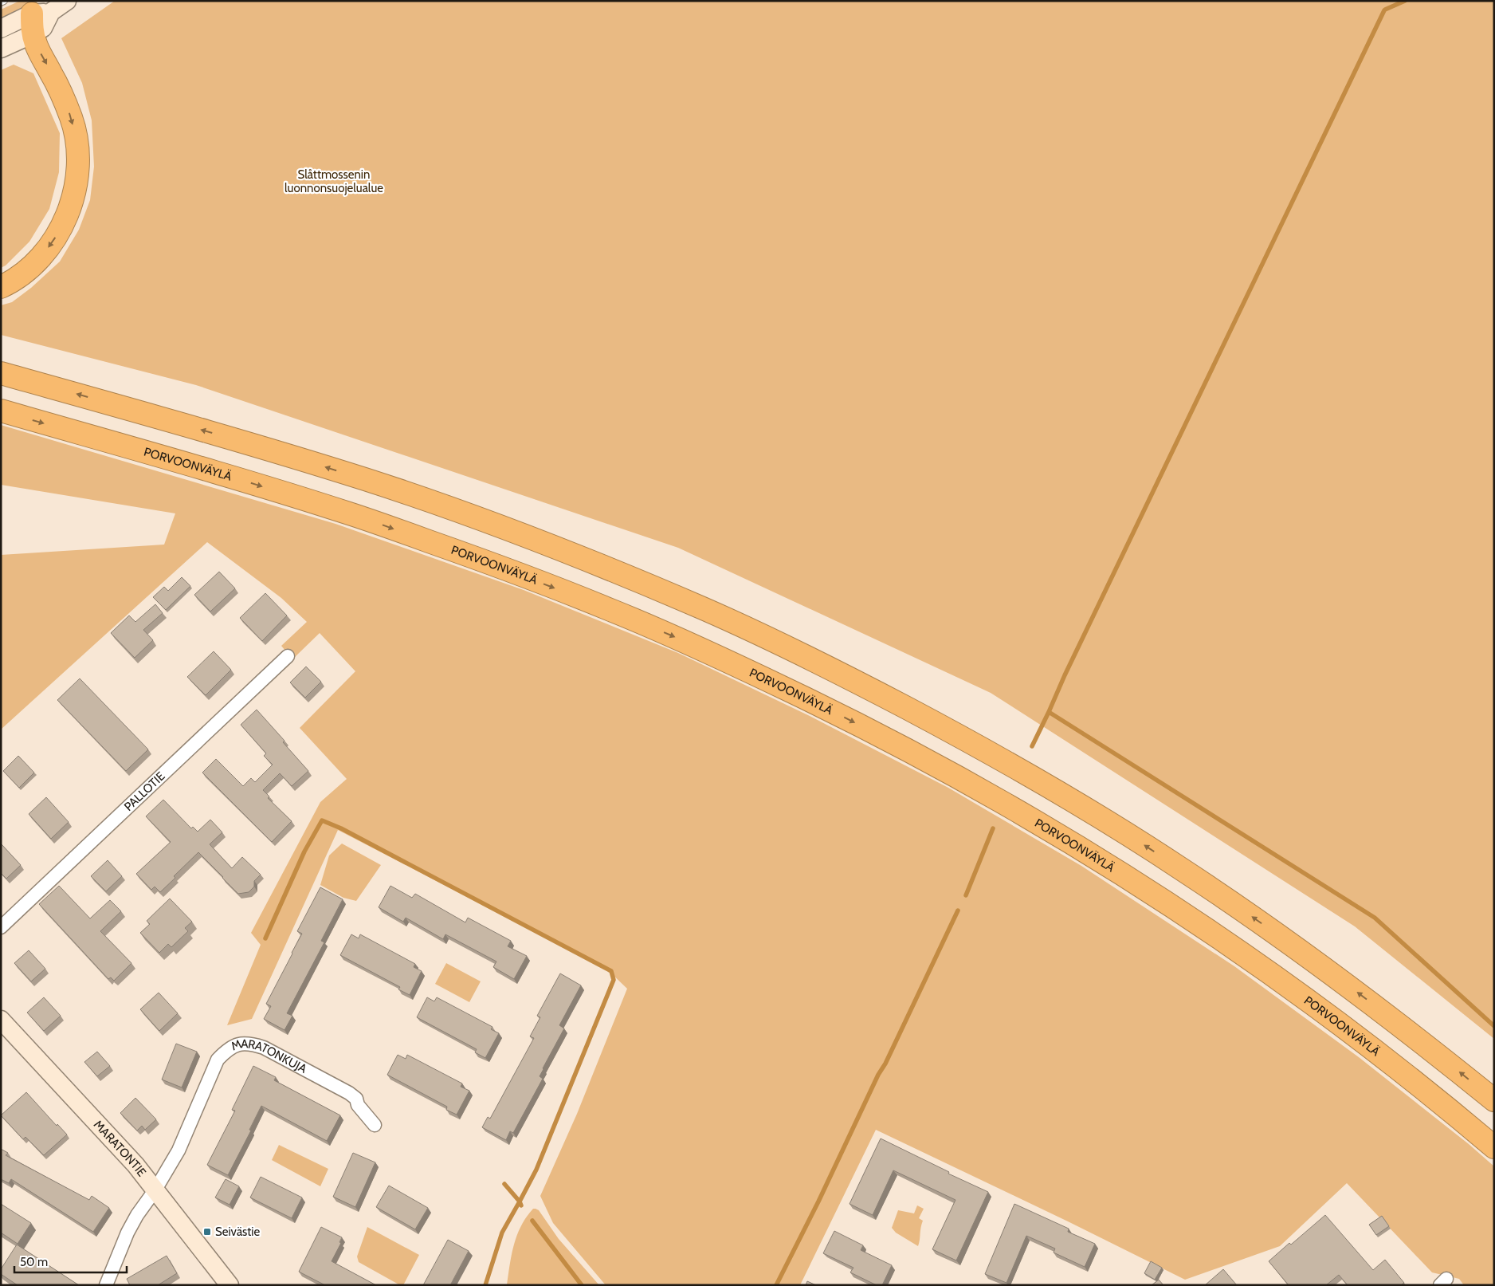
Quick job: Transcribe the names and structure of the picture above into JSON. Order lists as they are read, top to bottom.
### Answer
{
  "streets": {
    "highway": ["PORVOONVÄYLÄ"],
    "main road": ["MARATONTIE"],
    "street": ["PALLOTIE", "MARATONKUJA"]
  },
  "crossings": [
    ["MARATONKUJA", "MARATONTIE"]
  ],
  "parks": ["Slåttmossenin luonnonsuojelualue"],
  "places": {
    "transit": ["Seivästie"]
  },
  "scale_bar": "50 m"
}
